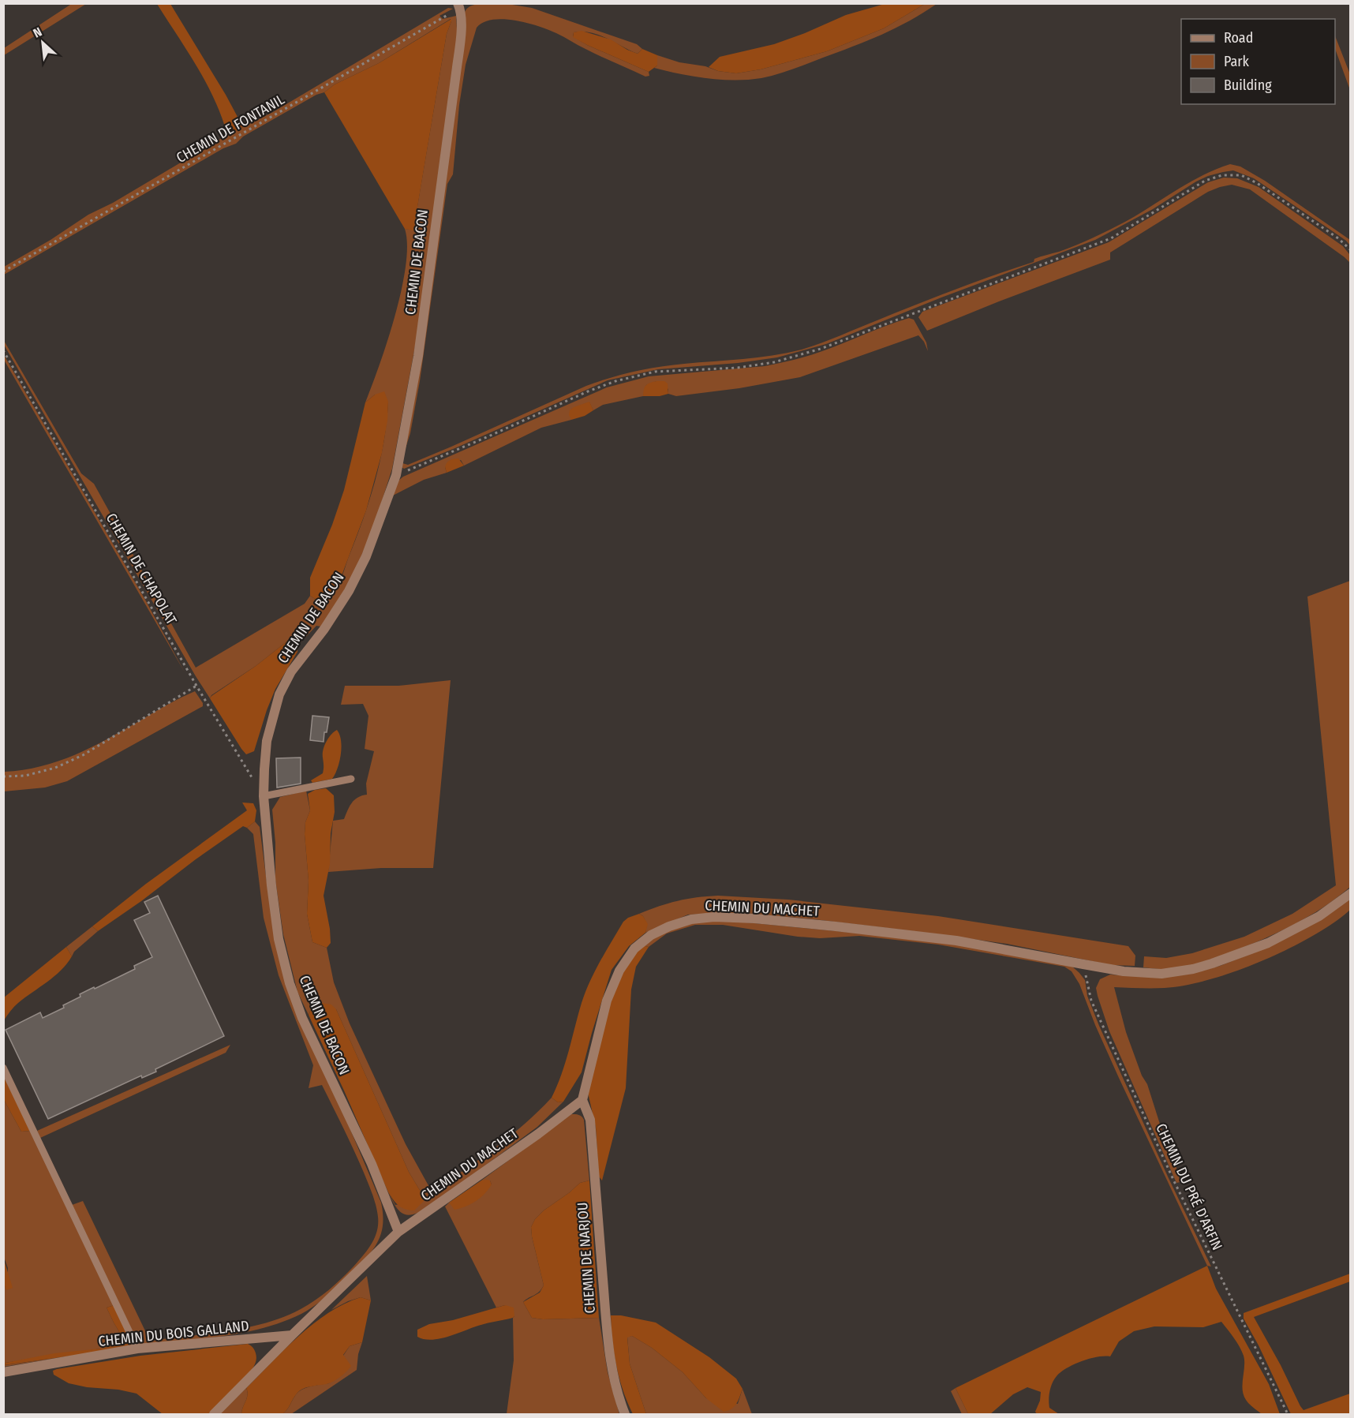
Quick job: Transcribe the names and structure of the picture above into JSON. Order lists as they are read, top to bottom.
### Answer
{
  "streets": {
    "street": [
      "CHEMIN DE BACON",
      "CHEMIN DU MACHET",
      "CHEMIN DE NARJOU",
      "CHEMIN DU BOIS GALLAND"
    ],
    "path": ["CHEMIN DE FONTANIL", "CHEMIN DE CHAPOLAT", "CHEMIN DU PRÉ D'ARFIN"]
  },
  "crossings": [
    ["CHEMIN DE FONTANIL", "CHEMIN DE BACON"],
    ["CHEMIN DE BACON", "CHEMIN DE CHAPOLAT"],
    ["CHEMIN DE BACON", "CHEMIN DU MACHET"],
    ["CHEMIN DU MACHET", "CHEMIN DU PRÉ D'ARFIN"],
    ["CHEMIN DU MACHET", "CHEMIN DE NARJOU"],
    ["CHEMIN DU MACHET", "CHEMIN DU BOIS GALLAND"]
  ],
  "legend": ["Road", "Park", "Building"],
  "north": "top left"
}
